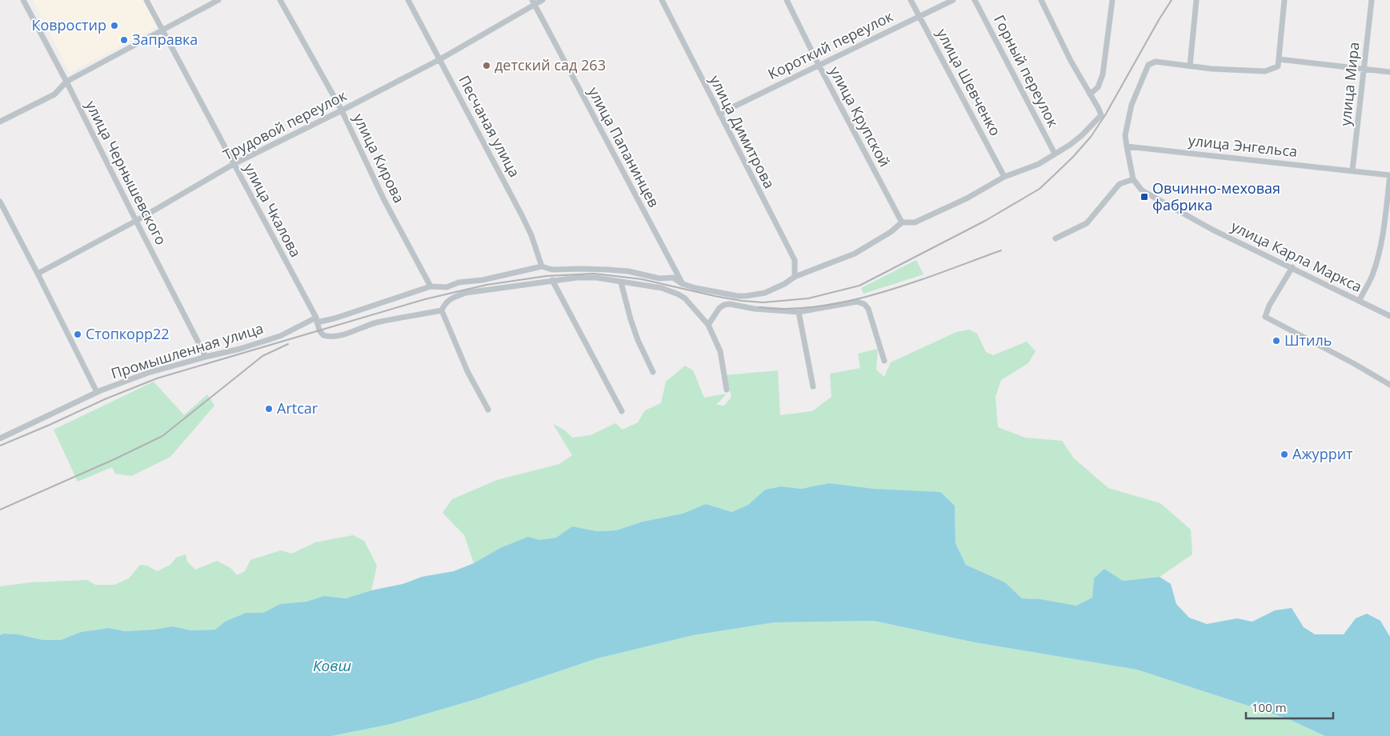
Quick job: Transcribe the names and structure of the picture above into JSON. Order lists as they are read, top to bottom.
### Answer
{
  "streets": {
    "street": [
      "Короткий переулок",
      "Горный переулок",
      "улица Шевченко",
      "улица Мира",
      "улица Крупской",
      "Трудовой переулок",
      "Песчаная улица",
      "улица Димитрова",
      "улица Энгельса",
      "улица Папанинцев",
      "улица Кирова",
      "улица Чернышевского",
      "улица Чкалова",
      "улица Карла Маркса",
      "Промышленная улица"
    ]
  },
  "crossings": [
    ["Короткий переулок", "улица Шевченко"],
    ["Короткий переулок", "улица Крупской"],
    ["Короткий переулок", "улица Димитрова"],
    ["улица Мира", "улица Энгельса"],
    ["Трудовой переулок", "Песчаная улица"],
    ["Трудовой переулок", "улица Папанинцев"],
    ["Трудовой переулок", "улица Кирова"],
    ["Трудовой переулок", "улица Чернышевского"],
    ["Трудовой переулок", "улица Чкалова"],
    ["Песчаная улица", "Промышленная улица"],
    ["улица Кирова", "Промышленная улица"],
    ["улица Чернышевского", "Промышленная улица"],
    ["улица Чкалова", "Промышленная улица"]
  ],
  "water": ["Ковш"],
  "places": {
    "other": [
      "Ковростир",
      "Заправка",
      "детский сад 263",
      "Стопкорр22",
      "Штиль",
      "Artcar",
      "Ажуррит"
    ],
    "transit": ["Овчинно-меховая фабрика"]
  },
  "scale_bar": "100 m"
}
